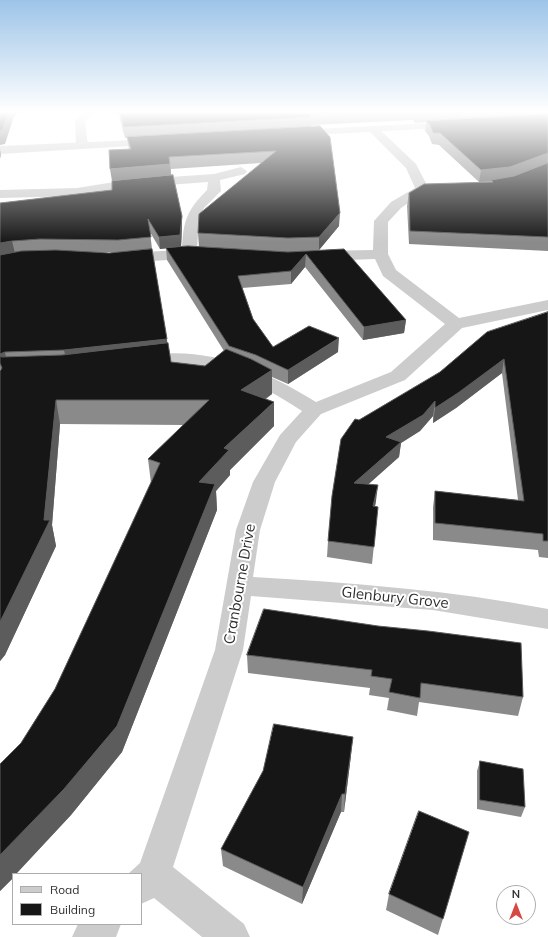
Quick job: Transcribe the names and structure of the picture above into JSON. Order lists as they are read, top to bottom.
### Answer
{
  "streets": {
    "street": ["Cranbourne Drive", "Glenbury Grove"]
  },
  "crossings": [
    ["Cranbourne Drive", "Glenbury Grove"]
  ],
  "legend": ["Road", "Building"],
  "north": "top"
}
